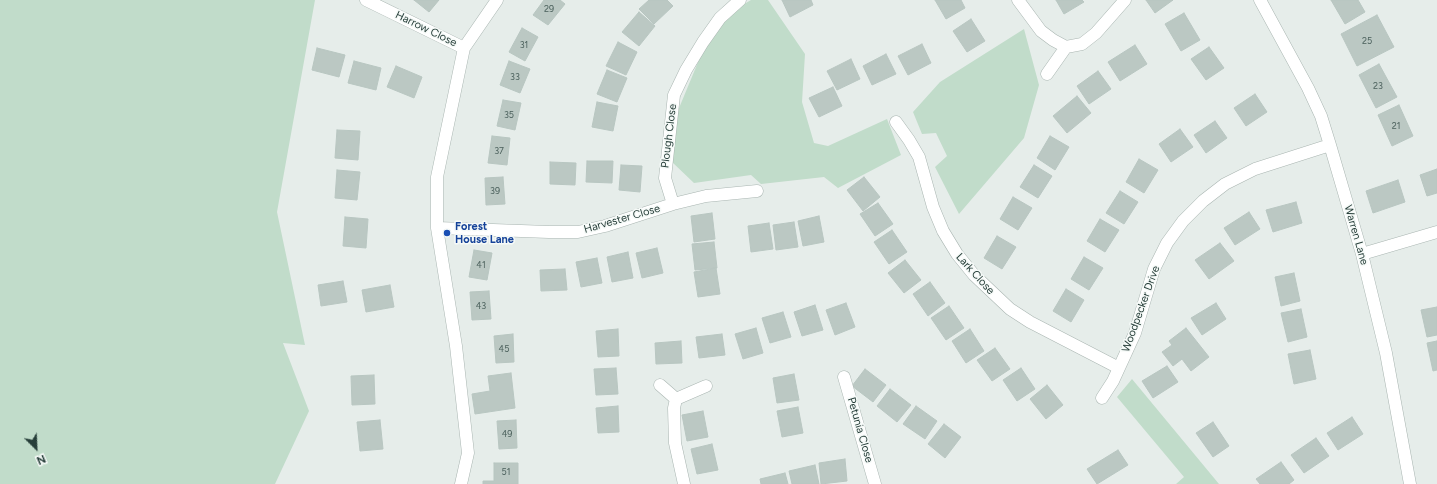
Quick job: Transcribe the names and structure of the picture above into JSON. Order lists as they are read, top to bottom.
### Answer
{
  "streets": {
    "street": [
      "Harrow Close",
      "Plough Close",
      "Harvester Close",
      "Warren Lane",
      "Lark Close",
      "Woodpecker Drive",
      "Petunia Close"
    ]
  },
  "crossings": [
    ["Plough Close", "Harvester Close"],
    ["Warren Lane", "Woodpecker Drive"],
    ["Lark Close", "Woodpecker Drive"]
  ],
  "places": ["Forest House Lane"],
  "house_numbers": [
    "29",
    "25",
    "31",
    "33",
    "23",
    "35",
    "21",
    "37",
    "39",
    "41",
    "43",
    "45",
    "49",
    "51"
  ],
  "north": "bottom right"
}
